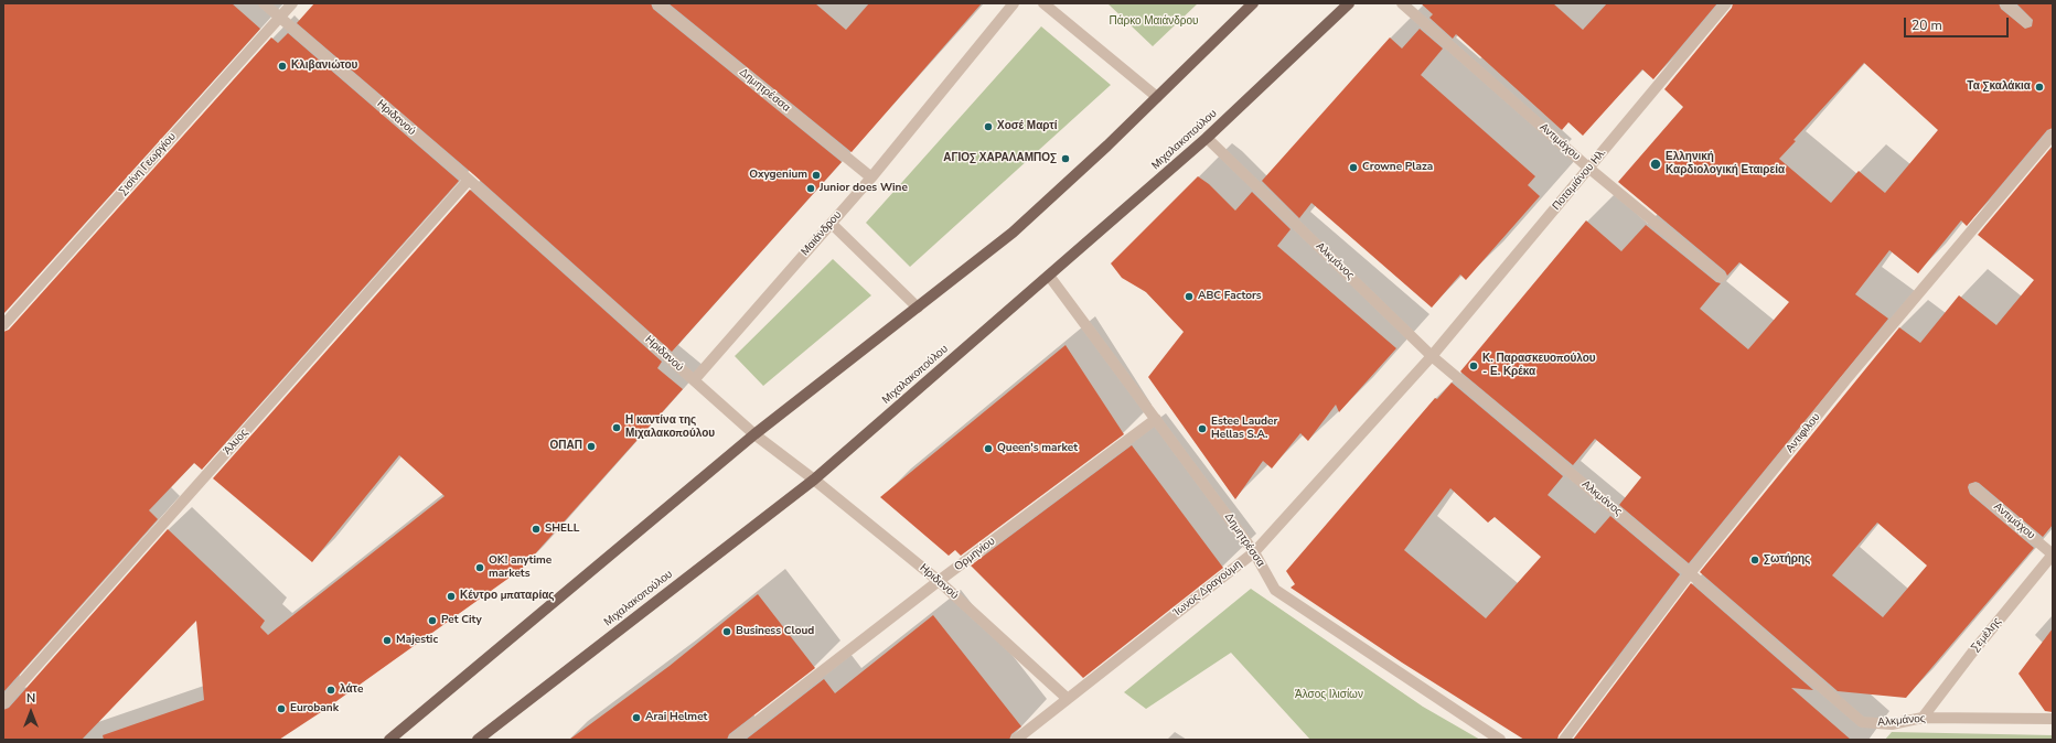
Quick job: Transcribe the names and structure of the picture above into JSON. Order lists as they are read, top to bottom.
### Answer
{
  "streets": {
    "main road": ["Μιχαλακοπούλου"],
    "street": [
      "Δημητρέσσα",
      "Ηριδανού",
      "Αντιμάχου",
      "Σισίνη Γεωργίου",
      "Ποταμιάνου Ηλ.",
      "Μαιάνδρου",
      "Αλκμάνος",
      "Αντιφίλου",
      "Άλυος",
      "Ορμηνίου",
      "Ίωνος Δραγούμη",
      "Σεμέλης"
    ]
  },
  "crossings": [
    ["Δημητρέσσα", "Μιχαλακοπούλου"],
    ["Δημητρέσσα", "Μαιάνδρου"],
    ["Δημητρέσσα", "Ορμηνίου"],
    ["Δημητρέσσα", "Ίωνος Δραγούμη"],
    ["Ηριδανού", "Μιχαλακοπούλου"],
    ["Ηριδανού", "Σισίνη Γεωργίου"],
    ["Ηριδανού", "Μαιάνδρου"],
    ["Ηριδανού", "Άλυος"],
    ["Ηριδανού", "Ορμηνίου"],
    ["Ηριδανού", "Ίωνος Δραγούμη"],
    ["Μιχαλακοπούλου", "Αλκμάνος"],
    ["Αντιμάχου", "Ποταμιάνου Ηλ."],
    ["Αντιμάχου", "Σεμέλης"],
    ["Ποταμιάνου Ηλ.", "Αλκμάνος"],
    ["Ποταμιάνου Ηλ.", "Ίωνος Δραγούμη"],
    ["Αλκμάνος", "Αντιφίλου"],
    ["Αλκμάνος", "Ίωνος Δραγούμη"],
    ["Αλκμάνος", "Σεμέλης"]
  ],
  "parks": ["Πάρκο Μαιάνδρου", "Άλσος Ιλισίων"],
  "places": [
    "Κλιβανιώτου",
    "Τα Σκαλάκια",
    "Χοσέ Μαρτί",
    "ΑΓΙΟΣ ΧΑΡΑΛΑΜΠΟΣ",
    "Ελληνική Καρδιολογική Εταιρεία",
    "Crowne Plaza",
    "Oxygenium",
    "Junior does Wine",
    "ABC Factors",
    "Κ. Παρασκευοπούλου - Ε. Κρέκα",
    "Η καντίνα της Μιχαλακοπούλου",
    "Estee Lauder Hellas S.A.",
    "ΟΠΑΠ",
    "Queen's market",
    "SHELL",
    "Σωτήρης",
    "OK! anytime markets",
    "Κέντρο μπαταρίας",
    "Pet City",
    "Business Cloud",
    "Majestic",
    "λάτe",
    "Eurobank",
    "Arai Helmet"
  ],
  "scale_bar": "20 m",
  "north": "top"
}
